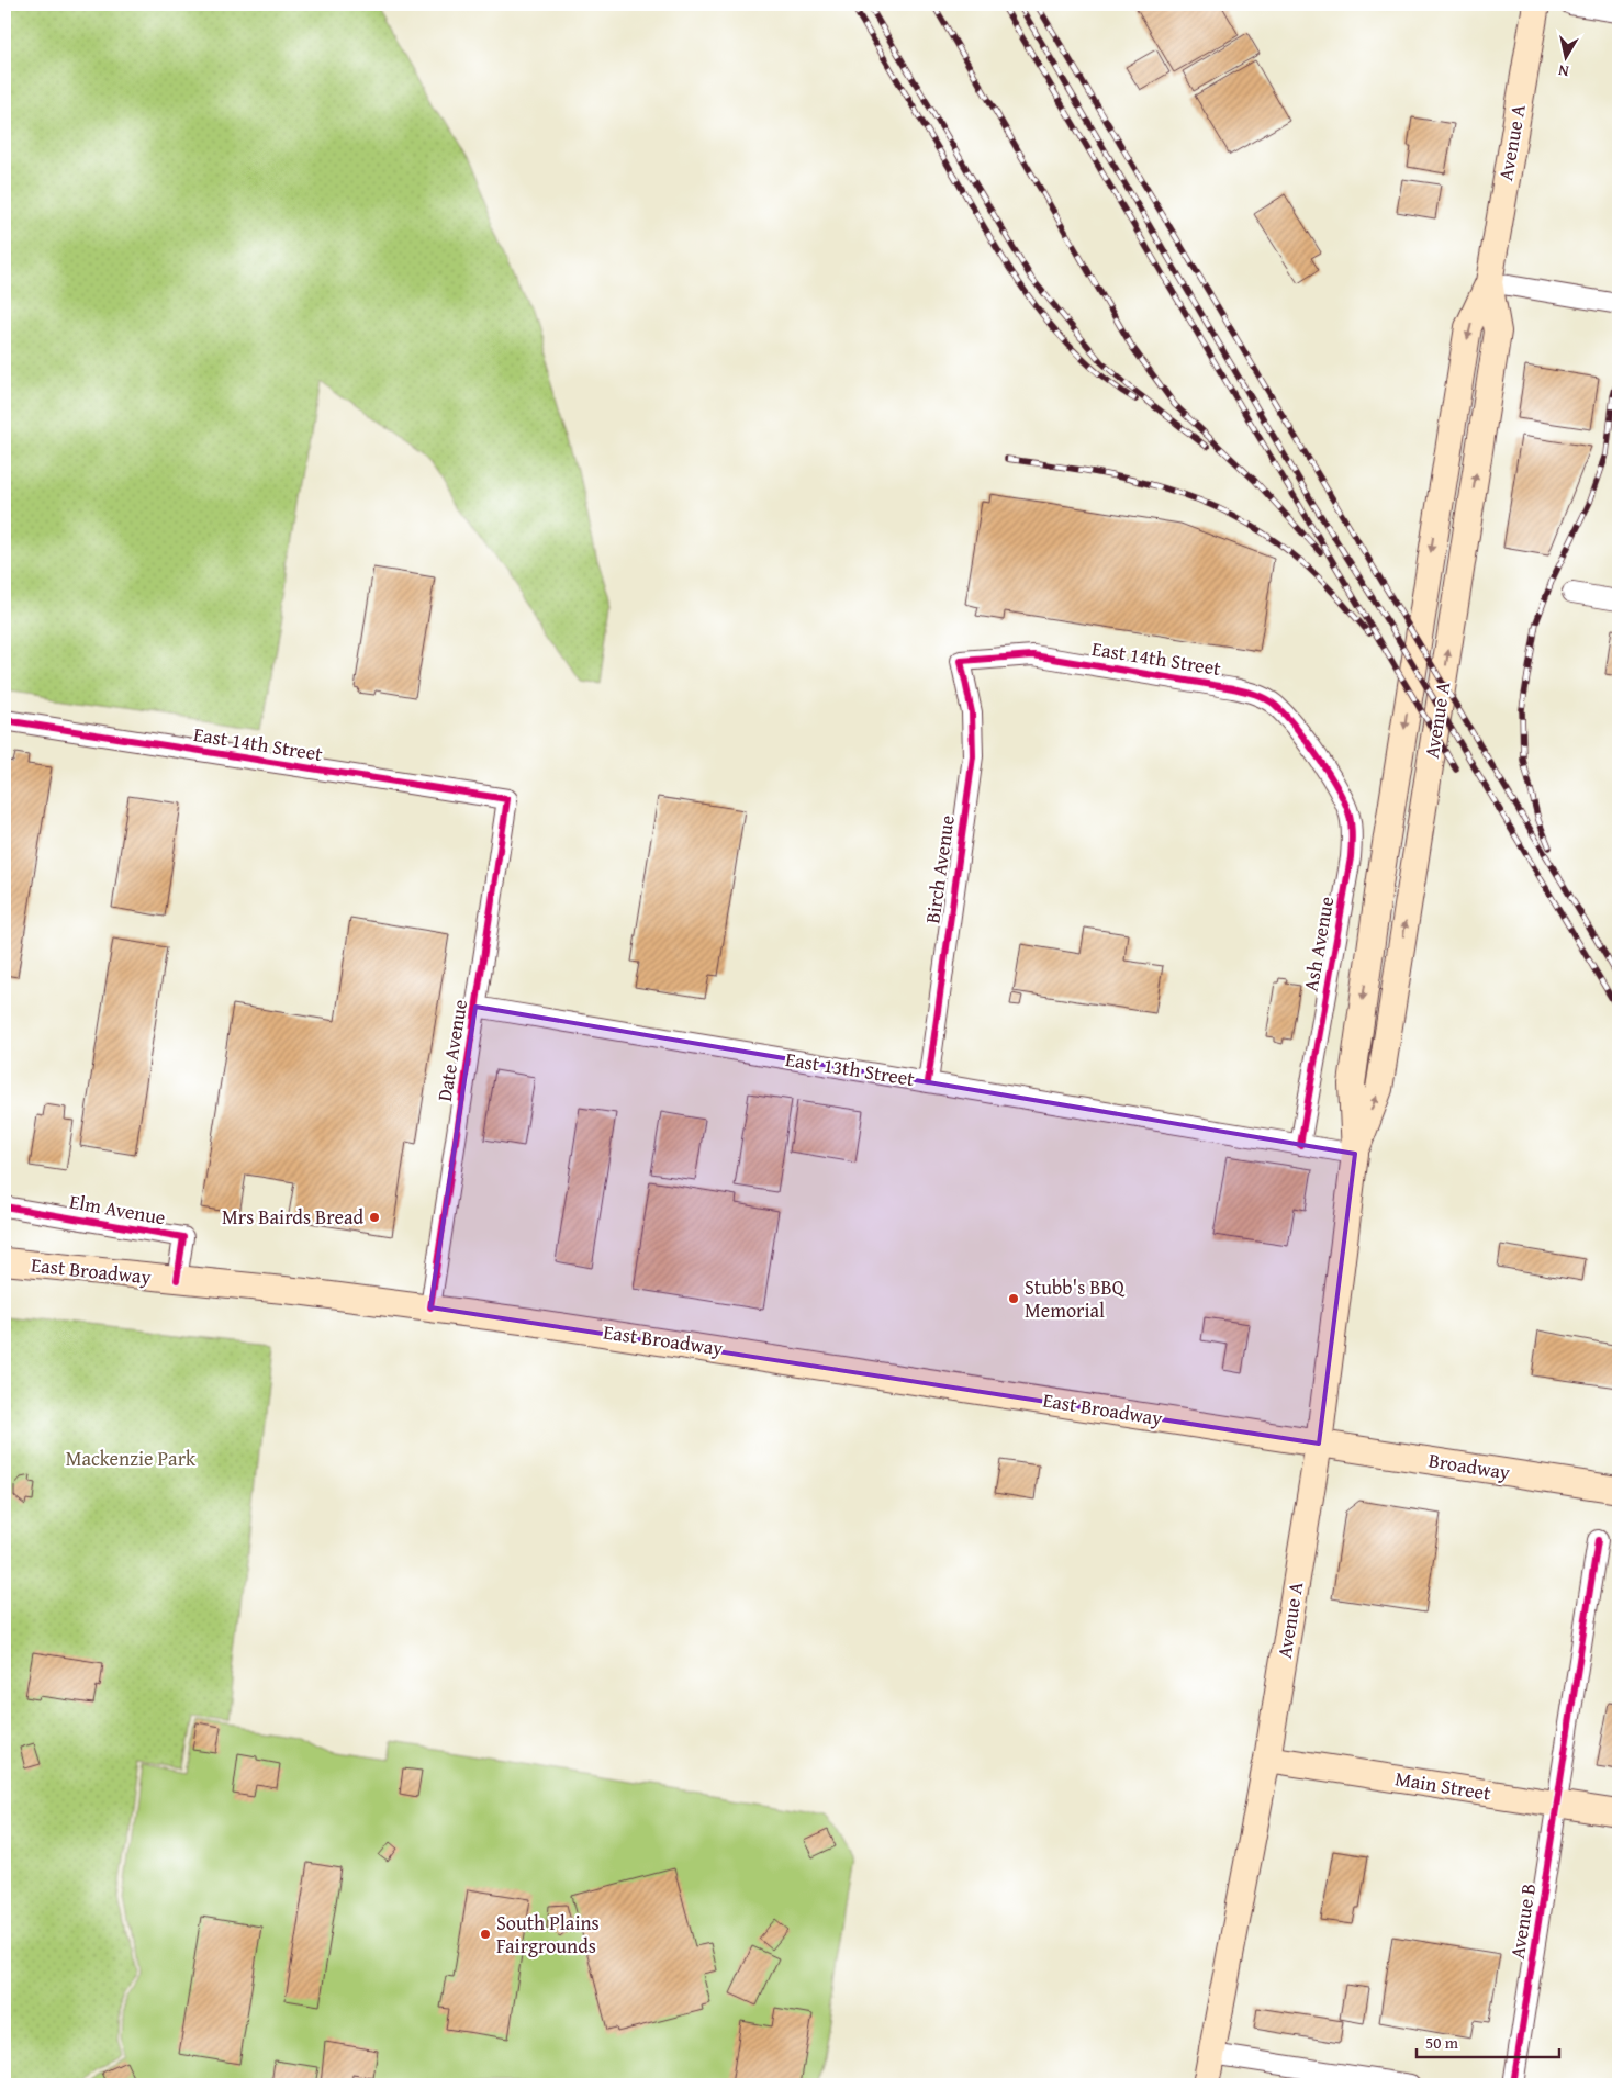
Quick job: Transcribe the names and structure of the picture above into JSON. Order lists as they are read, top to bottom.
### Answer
{
  "streets": {
    "main road": [
      "Avenue A",
      "East Broadway",
      "Broadway",
      "Main Street"
    ],
    "street": [
      "East 14th Street",
      "Birch Avenue",
      "Ash Avenue",
      "Date Avenue",
      "East 13th Street",
      "Elm Avenue",
      "Avenue B"
    ]
  },
  "crossings": [
    ["Avenue A", "East 13th Street"],
    ["Avenue A", "East Broadway"],
    ["Avenue A", "Broadway"],
    ["Avenue A", "Main Street"],
    ["East 14th Street", "Birch Avenue"],
    ["East 14th Street", "Ash Avenue"],
    ["East 14th Street", "Date Avenue"],
    ["Birch Avenue", "East 13th Street"],
    ["Ash Avenue", "East 13th Street"],
    ["Date Avenue", "East 13th Street"],
    ["Date Avenue", "East Broadway"],
    ["Elm Avenue", "East Broadway"],
    ["East Broadway", "Broadway"],
    ["Main Street", "Avenue B"]
  ],
  "parks": ["Mackenzie Park"],
  "places": ["Mrs Bairds Bread", "Stubb's BBQ Memorial", "South Plains Fairgrounds"],
  "scale_bar": "50 m",
  "north": "bottom"
}
